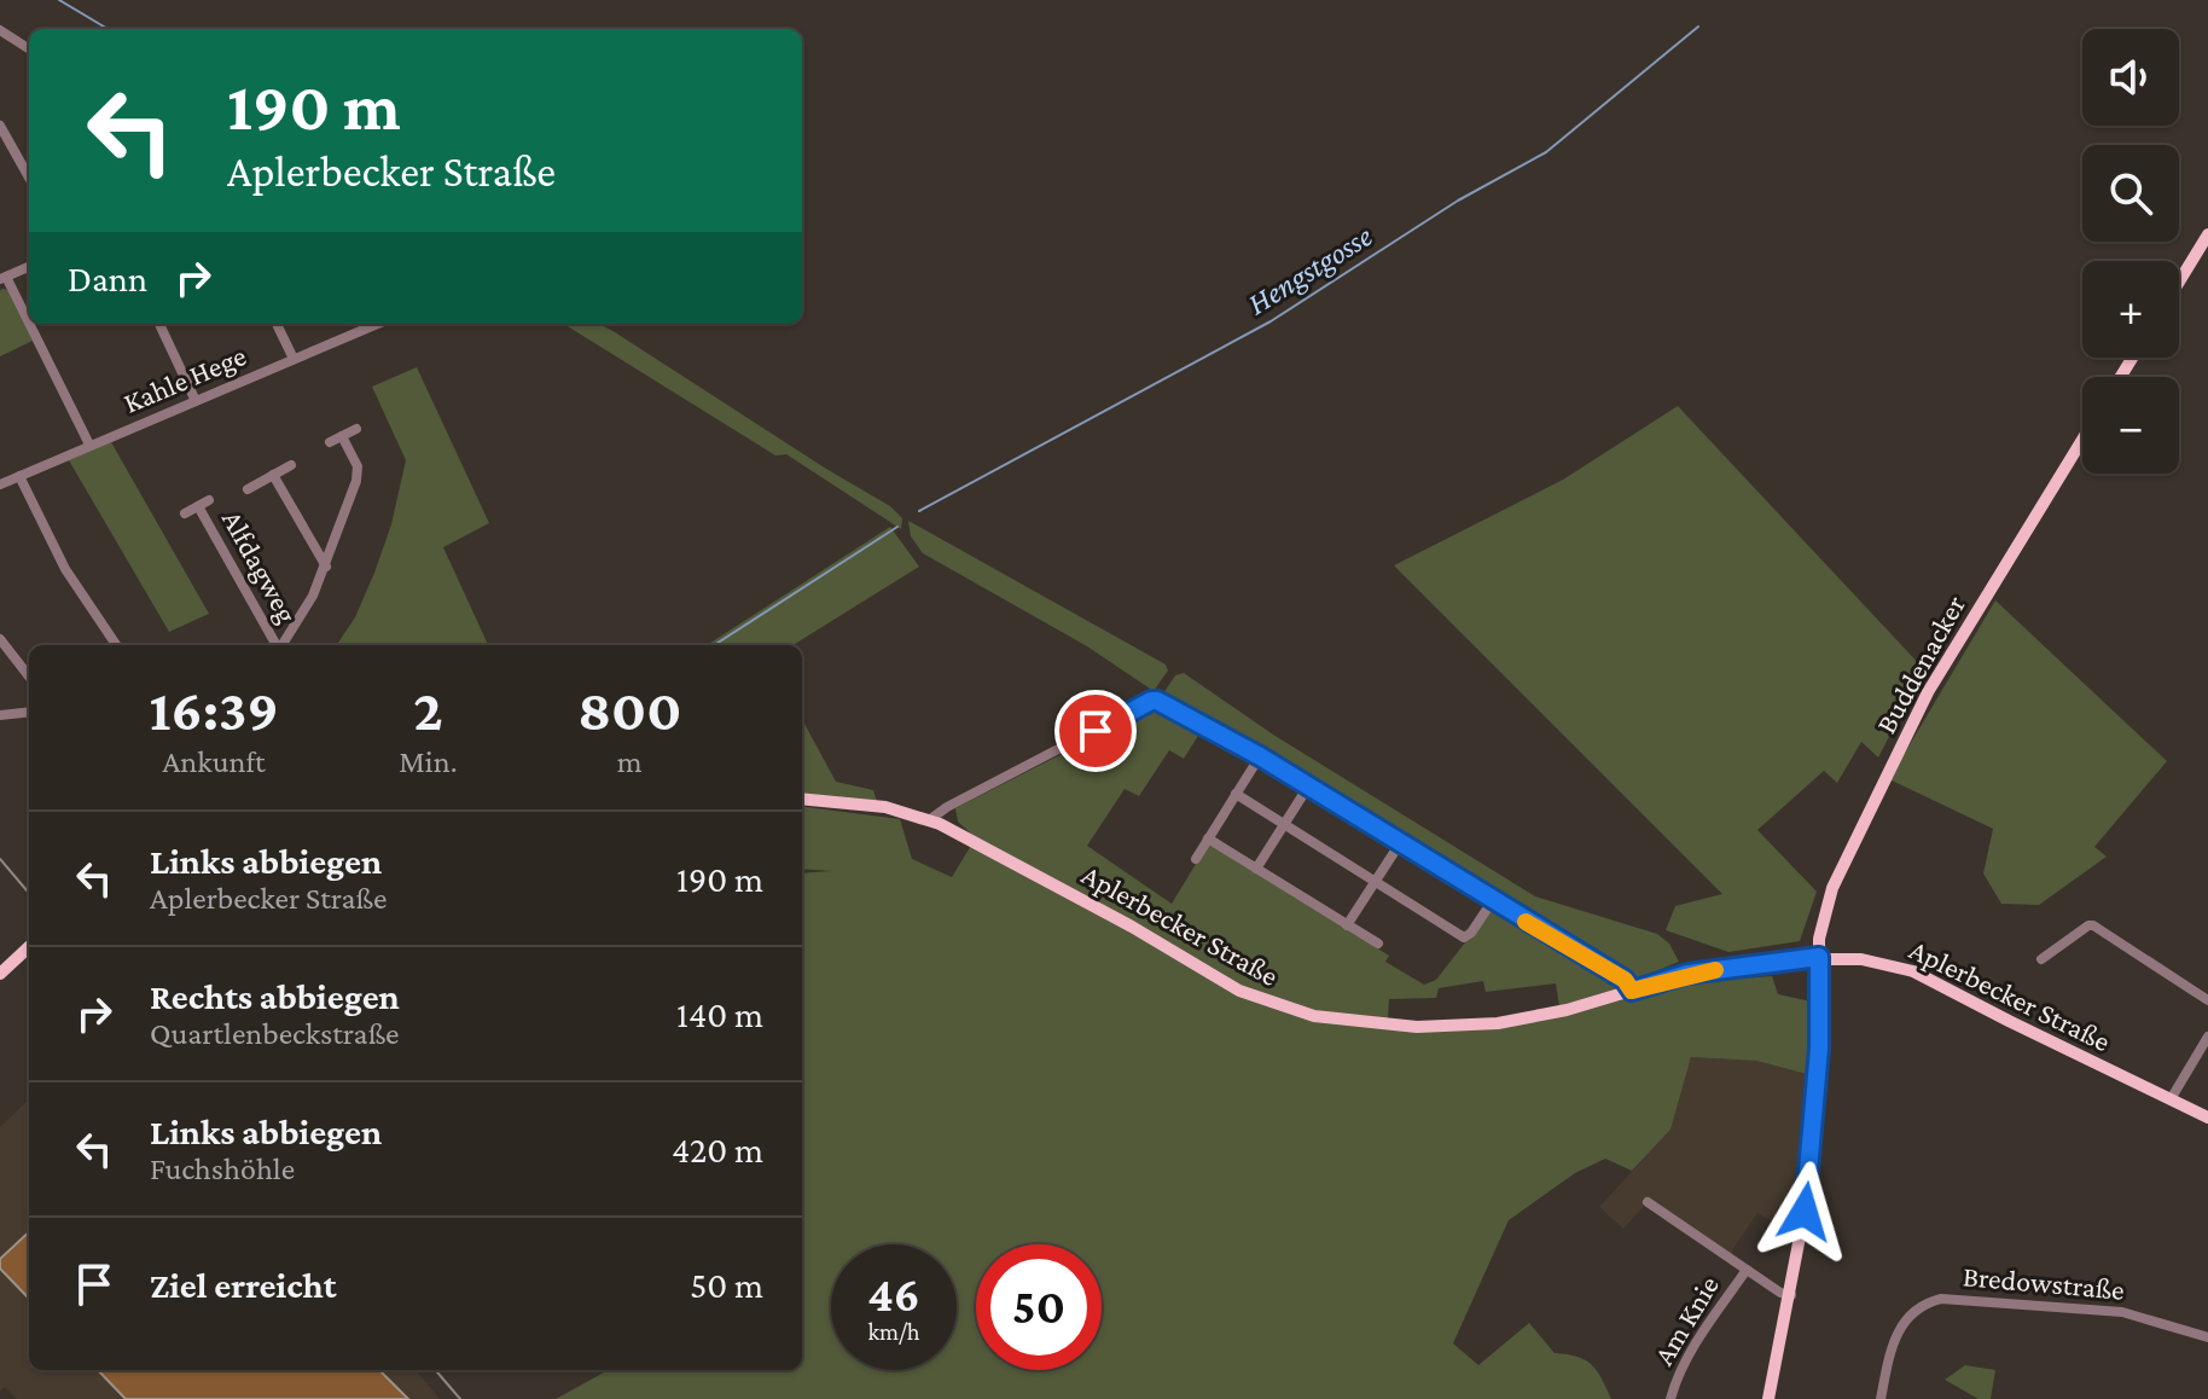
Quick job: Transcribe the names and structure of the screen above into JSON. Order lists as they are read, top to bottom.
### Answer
{
  "streets": {
    "main road": ["Buddenacker", "Aplerbecker Straße"],
    "street": [
      "Kahle Hege",
      "Alfdagweg",
      "Bredowstraße",
      "Am Knie"
    ]
  },
  "crossings": [
    ["Buddenacker", "Aplerbecker Straße"]
  ],
  "water": ["Hengstgosse"],
  "page": {
    "map_buttons": ["+", "−"],
    "turn": ["190 m", "Aplerbecker Straße"],
    "then": "Dann",
    "eta": [
      "16:39",
      "Ankunft",
      "2",
      "Min.",
      "800",
      "m"
    ],
    "list": [
      {
        "name": "Links abbiegen",
        "note": "Aplerbecker Straße",
        "value": "190 m"
      },
      {
        "name": "Rechts abbiegen",
        "note": "Quartlenbeckstraße",
        "value": "140 m"
      },
      {
        "name": "Links abbiegen",
        "note": "Fuchshöhle",
        "value": "420 m"
      },
      {
        "name": "Ziel erreicht",
        "value": "50 m"
      }
    ],
    "speed": "46 km/h",
    "limit": "50"
  }
}
